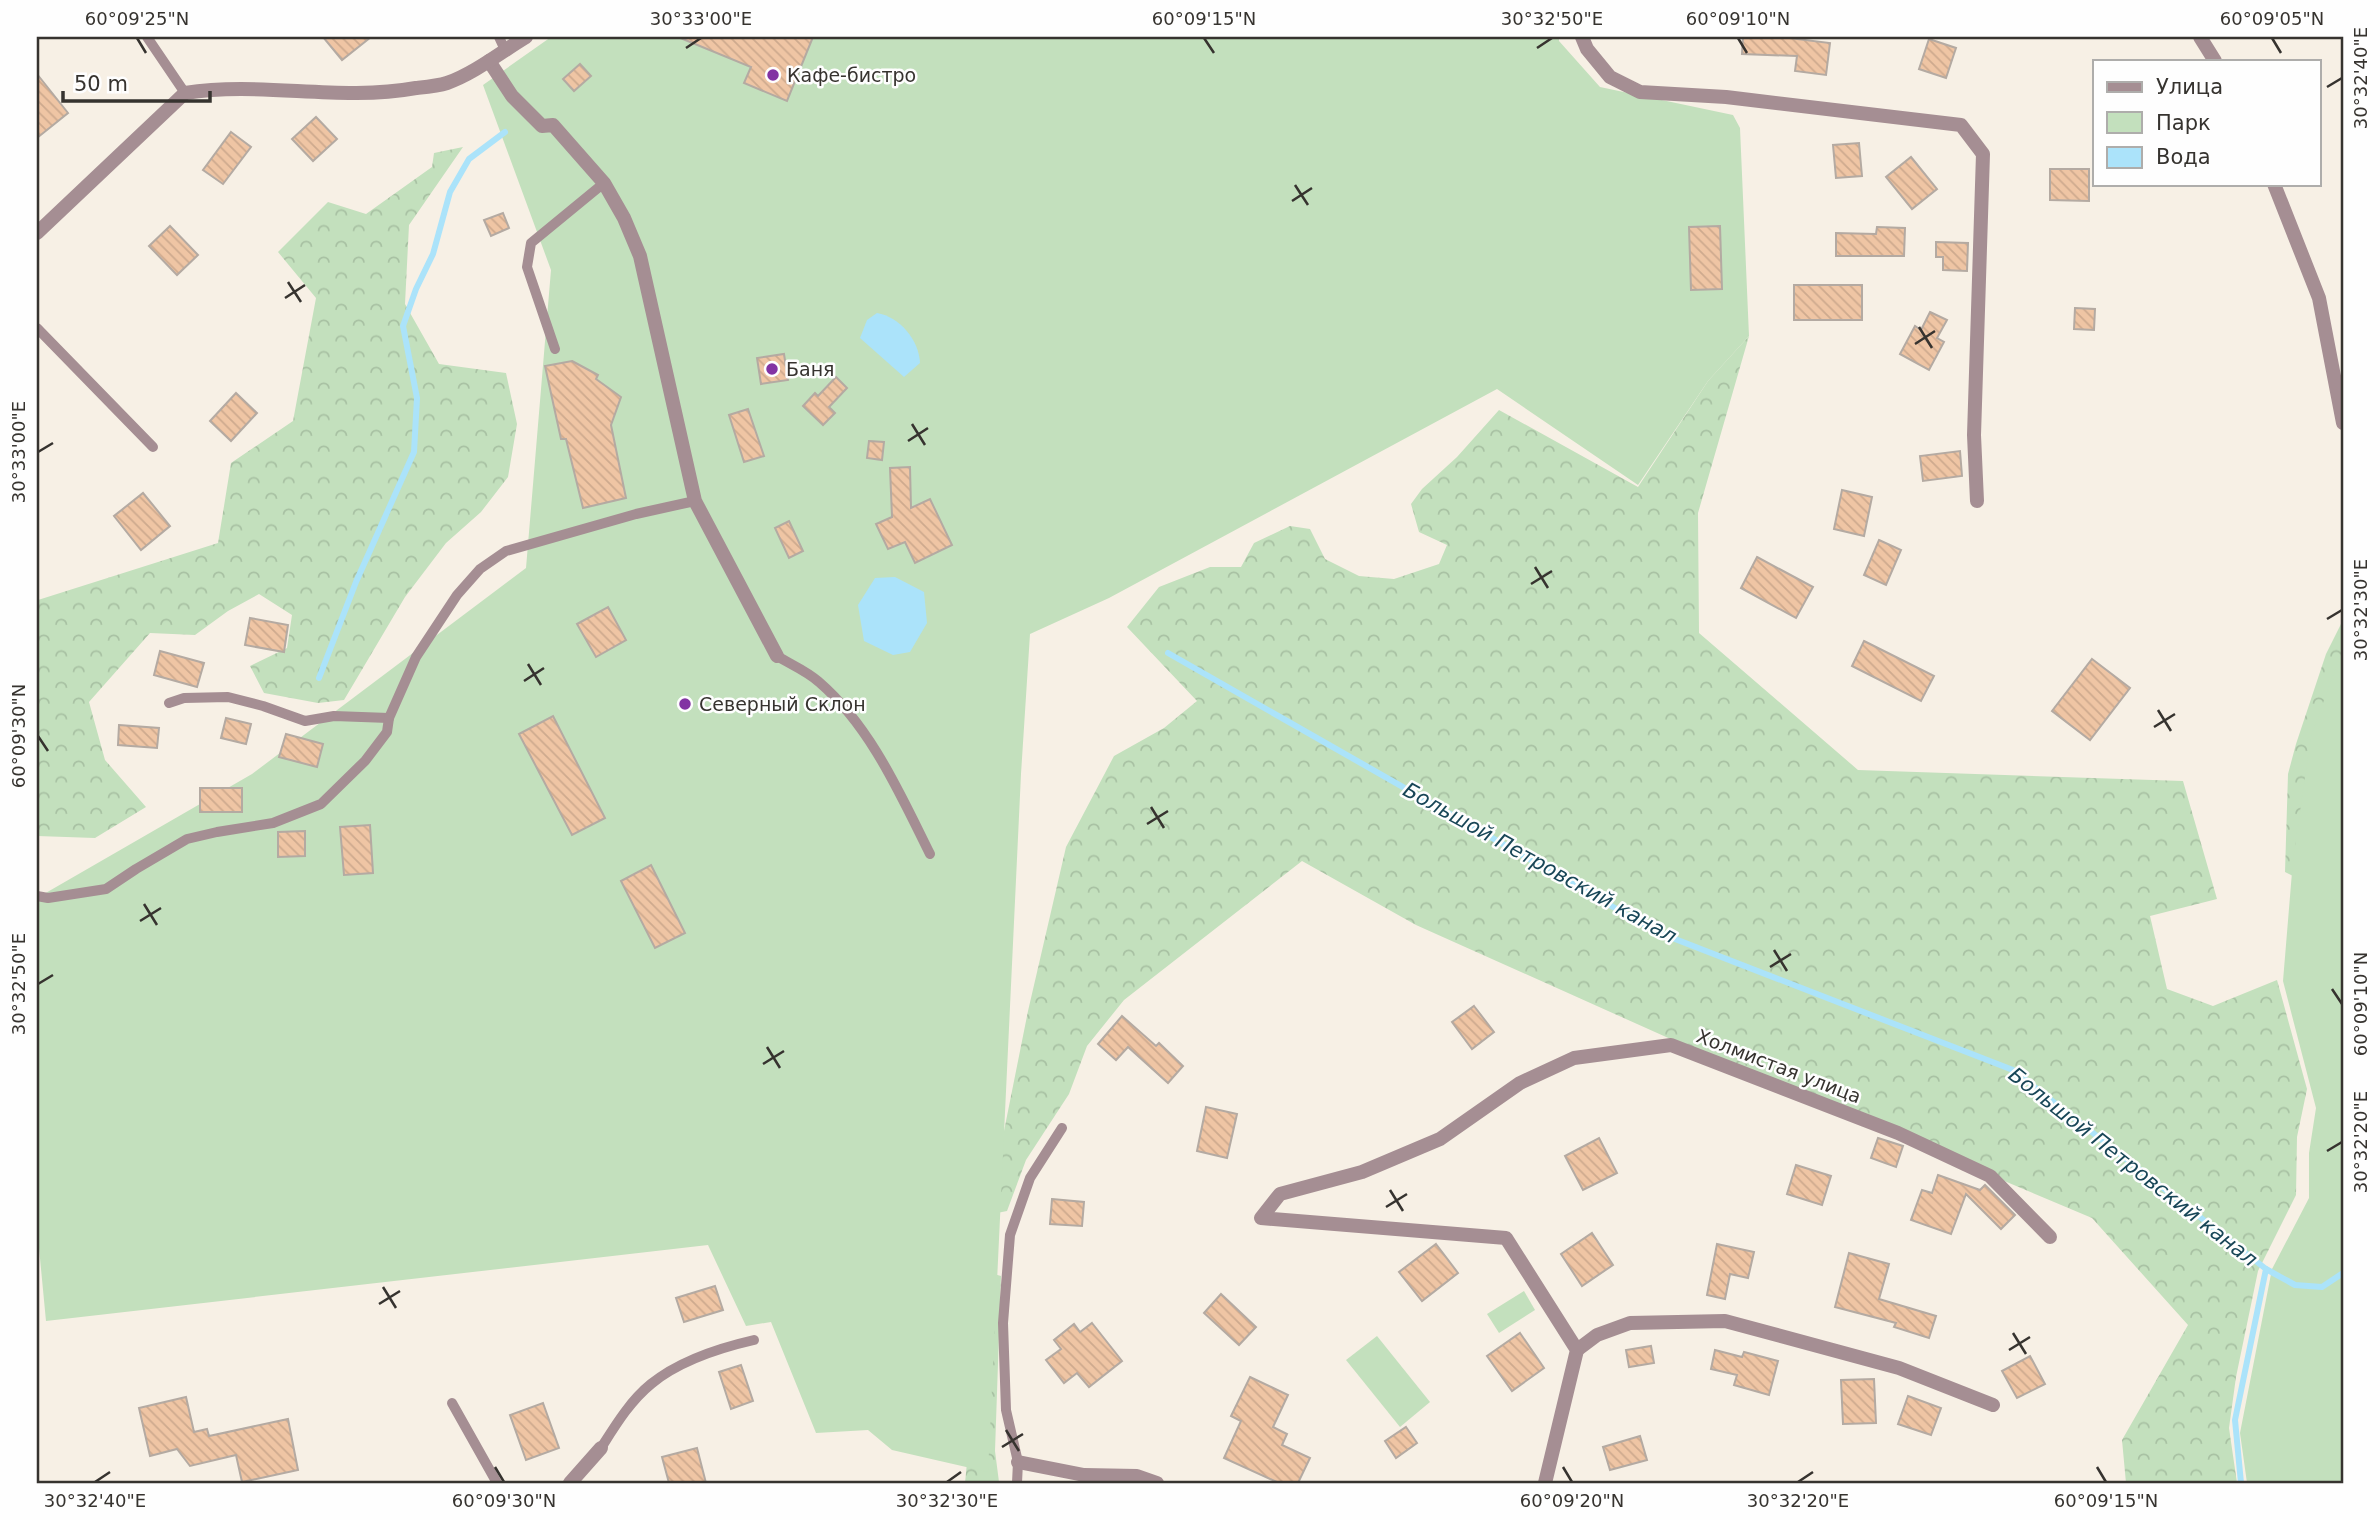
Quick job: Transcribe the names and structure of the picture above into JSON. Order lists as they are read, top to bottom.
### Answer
{
  "streets": {
    "street": ["Холмистая улица"]
  },
  "water": ["Большой Петровский канал"],
  "places": ["Кафе-бистро", "Баня", "Северный Склон"],
  "legend": ["Улица", "Парк", "Вода"],
  "scale_bar": "50 m",
  "coordinates": [
    "60°09'25\"N",
    "30°33'00\"E",
    "60°09'15\"N",
    "30°32'50\"E",
    "60°09'10\"N",
    "60°09'05\"N",
    "30°32'40\"E",
    "30°32'30\"E",
    "60°09'30\"N",
    "30°32'20\"E",
    "60°09'20\"N"
  ]
}
